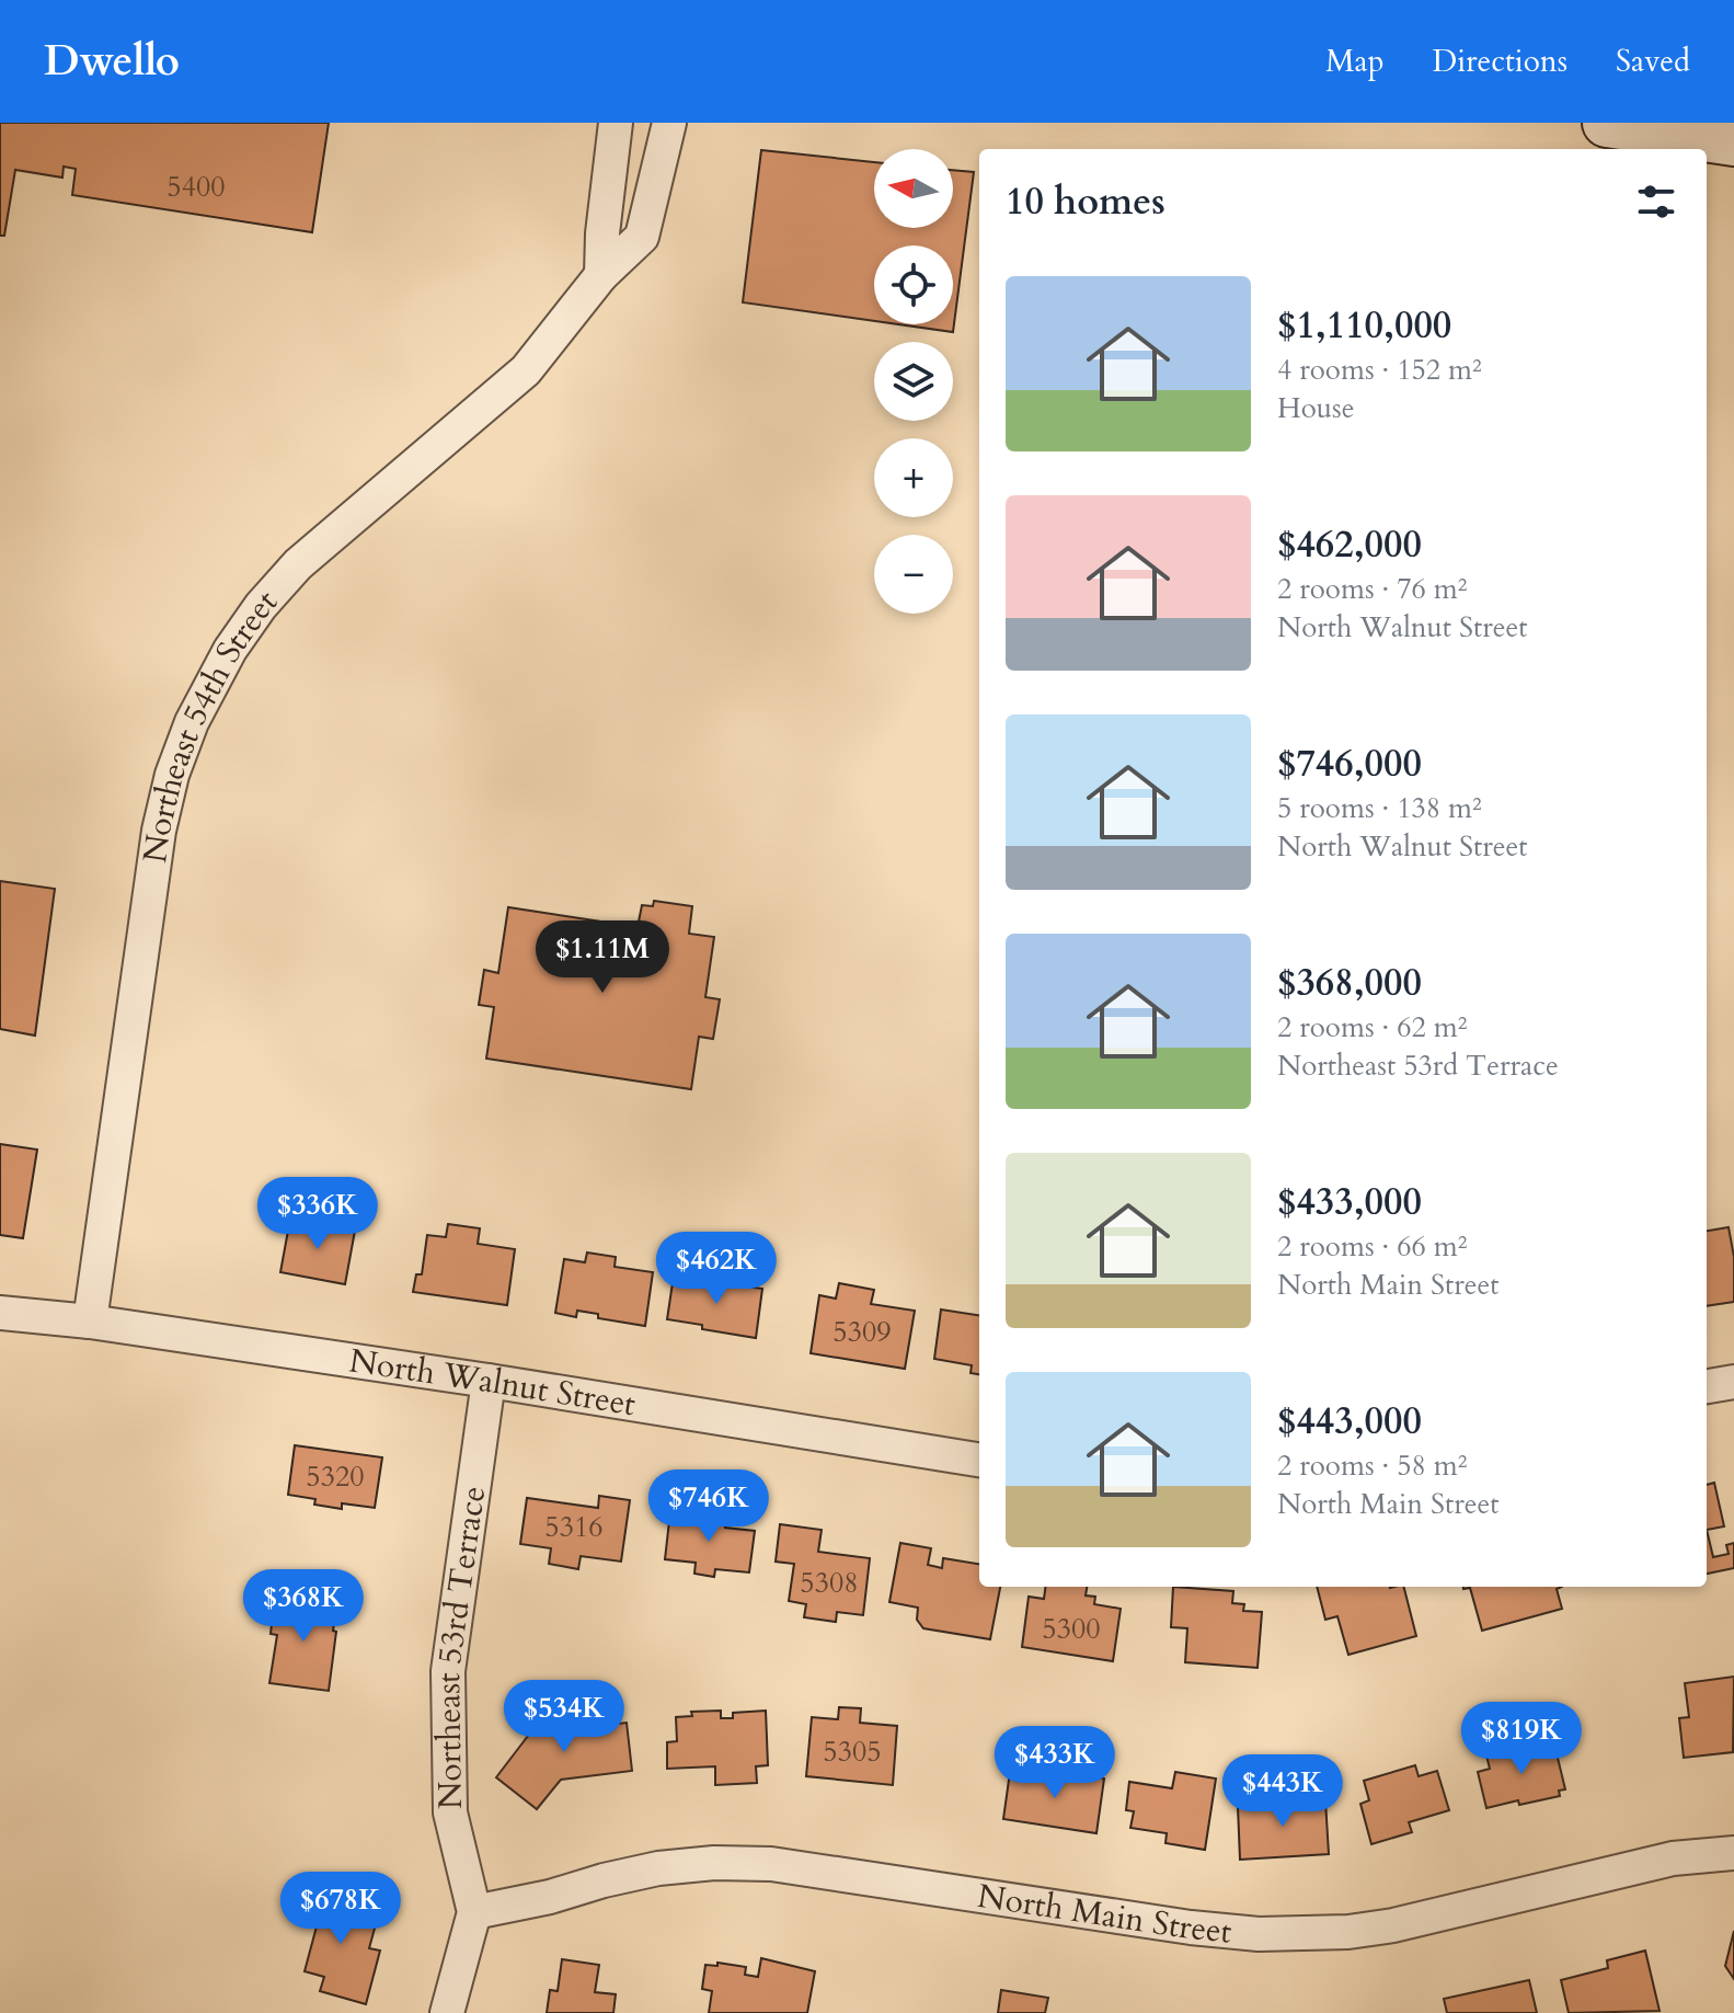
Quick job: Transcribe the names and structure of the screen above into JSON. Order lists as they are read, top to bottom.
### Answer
{
  "streets": {
    "street": [
      "Northeast 54th Street",
      "North Walnut Street",
      "Northeast 53rd Terrace",
      "North Main Street"
    ]
  },
  "crossings": [
    ["Northeast 54th Street", "North Walnut Street"],
    ["North Walnut Street", "Northeast 53rd Terrace"],
    ["Northeast 53rd Terrace", "North Main Street"]
  ],
  "house_numbers": [
    "5400",
    "5309",
    "5320",
    "5316",
    "5308",
    "5300",
    "5305"
  ],
  "north": "left",
  "page": {
    "header": "Dwello",
    "nav": ["Map", "Directions", "Saved"],
    "map_buttons": ["+", "−"],
    "heading": "10 homes",
    "list": [
      {
        "name": "$1,110,000",
        "note": "4 rooms · 152 m² · House"
      },
      {
        "name": "$462,000",
        "note": "2 rooms · 76 m² · North Walnut Street"
      },
      {
        "name": "$746,000",
        "note": "5 rooms · 138 m² · North Walnut Street"
      },
      {
        "name": "$368,000",
        "note": "2 rooms · 62 m² · Northeast 53rd Terrace"
      },
      {
        "name": "$433,000",
        "note": "2 rooms · 66 m² · North Main Street"
      },
      {
        "name": "$443,000",
        "note": "2 rooms · 58 m² · North Main Street"
      }
    ],
    "price": [
      "$1.11M",
      "$336K",
      "$462K",
      "$746K",
      "$368K",
      "$534K",
      "$819K",
      "$433K",
      "$443K",
      "$678K"
    ]
  }
}
